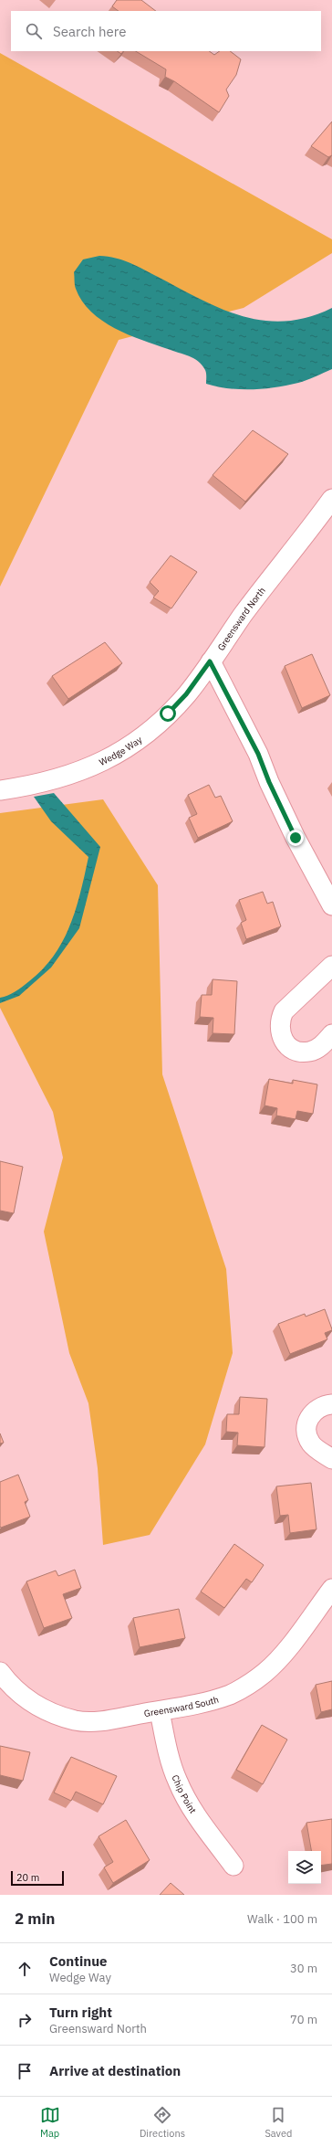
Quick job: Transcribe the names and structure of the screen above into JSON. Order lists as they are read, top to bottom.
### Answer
{
  "streets": {
    "street": [
      "Greensward North",
      "Wedge Way",
      "Greensward South",
      "Chip Point"
    ]
  },
  "crossings": [
    ["Greensward North", "Wedge Way"],
    ["Greensward South", "Chip Point"]
  ],
  "scale_bar": "20 m",
  "page": {
    "search": "Search here",
    "scale": "20 m",
    "heading": ["2 min", "Walk · 100 m"],
    "list": [
      ["Continue", "Wedge Way", "30 m"],
      ["Turn right", "Greensward North", "70 m"],
      "Arrive at destination"
    ],
    "nav": ["Map", "Directions", "Saved"]
  }
}
